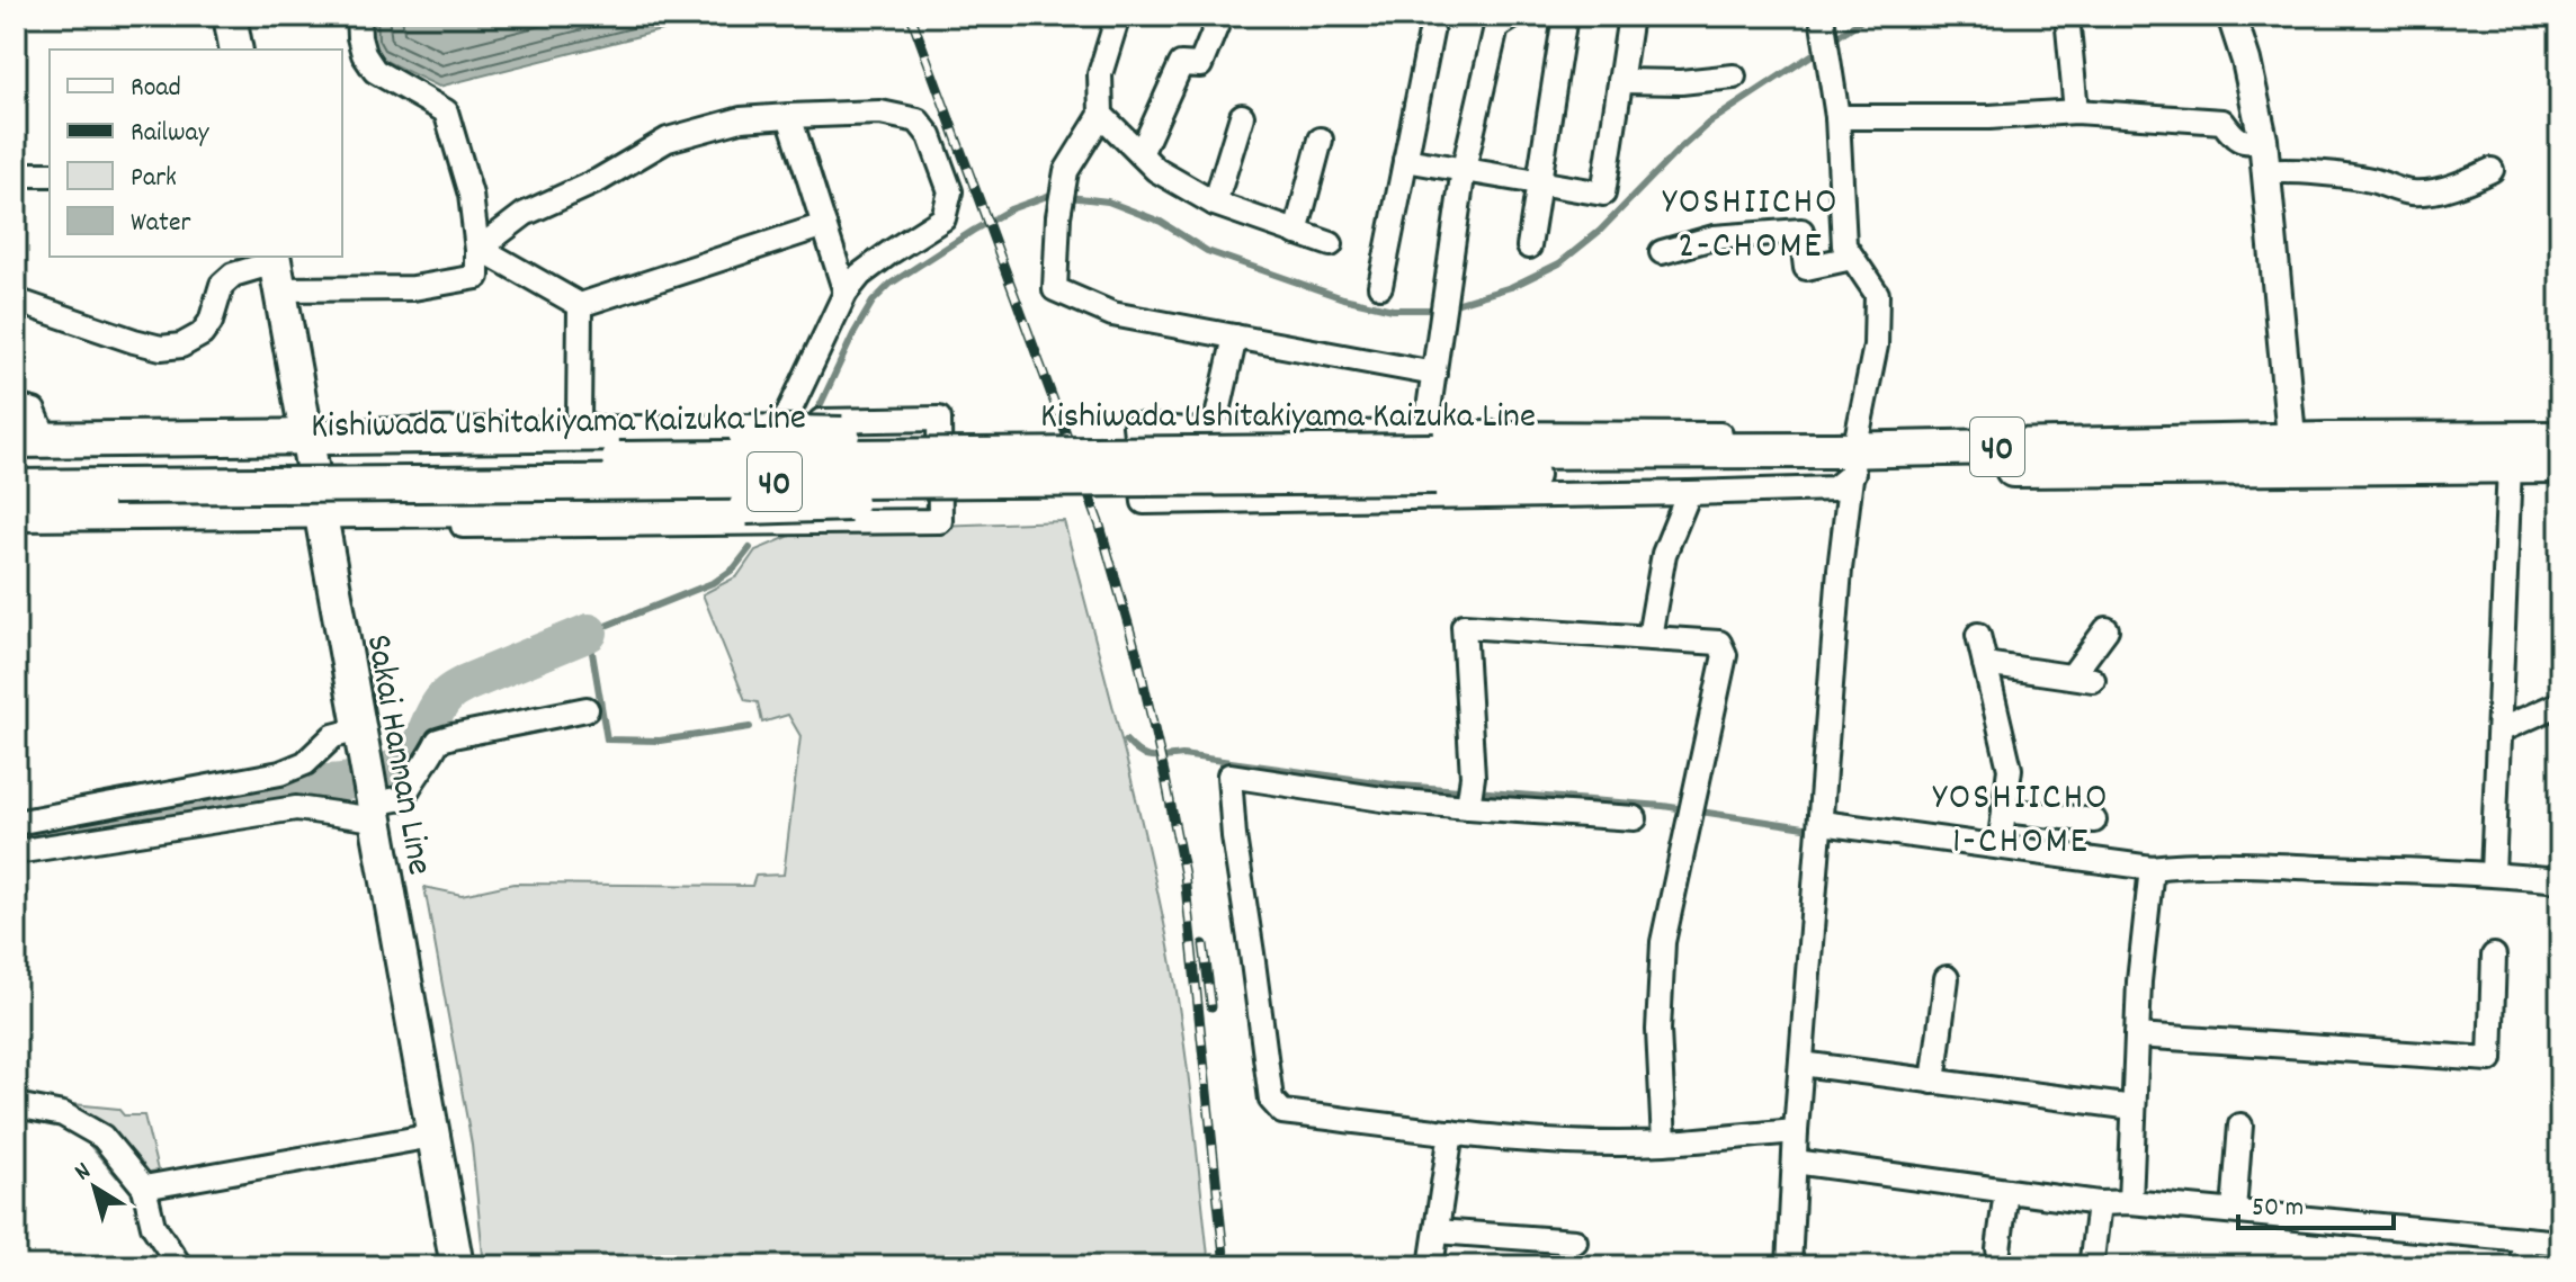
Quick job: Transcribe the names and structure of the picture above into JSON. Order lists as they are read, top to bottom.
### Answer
{
  "streets": {
    "main road": ["Kishiwada Ushitakiyama Kaizuka Line", "40", "Sakai Hannan Line"]
  },
  "districts": ["YOSHIICHO 2-CHOME", "YOSHIICHO 1-CHOME"],
  "legend": [
    "Road",
    "Railway",
    "Park",
    "Water"
  ],
  "scale_bar": "50 m",
  "north": "top left"
}
